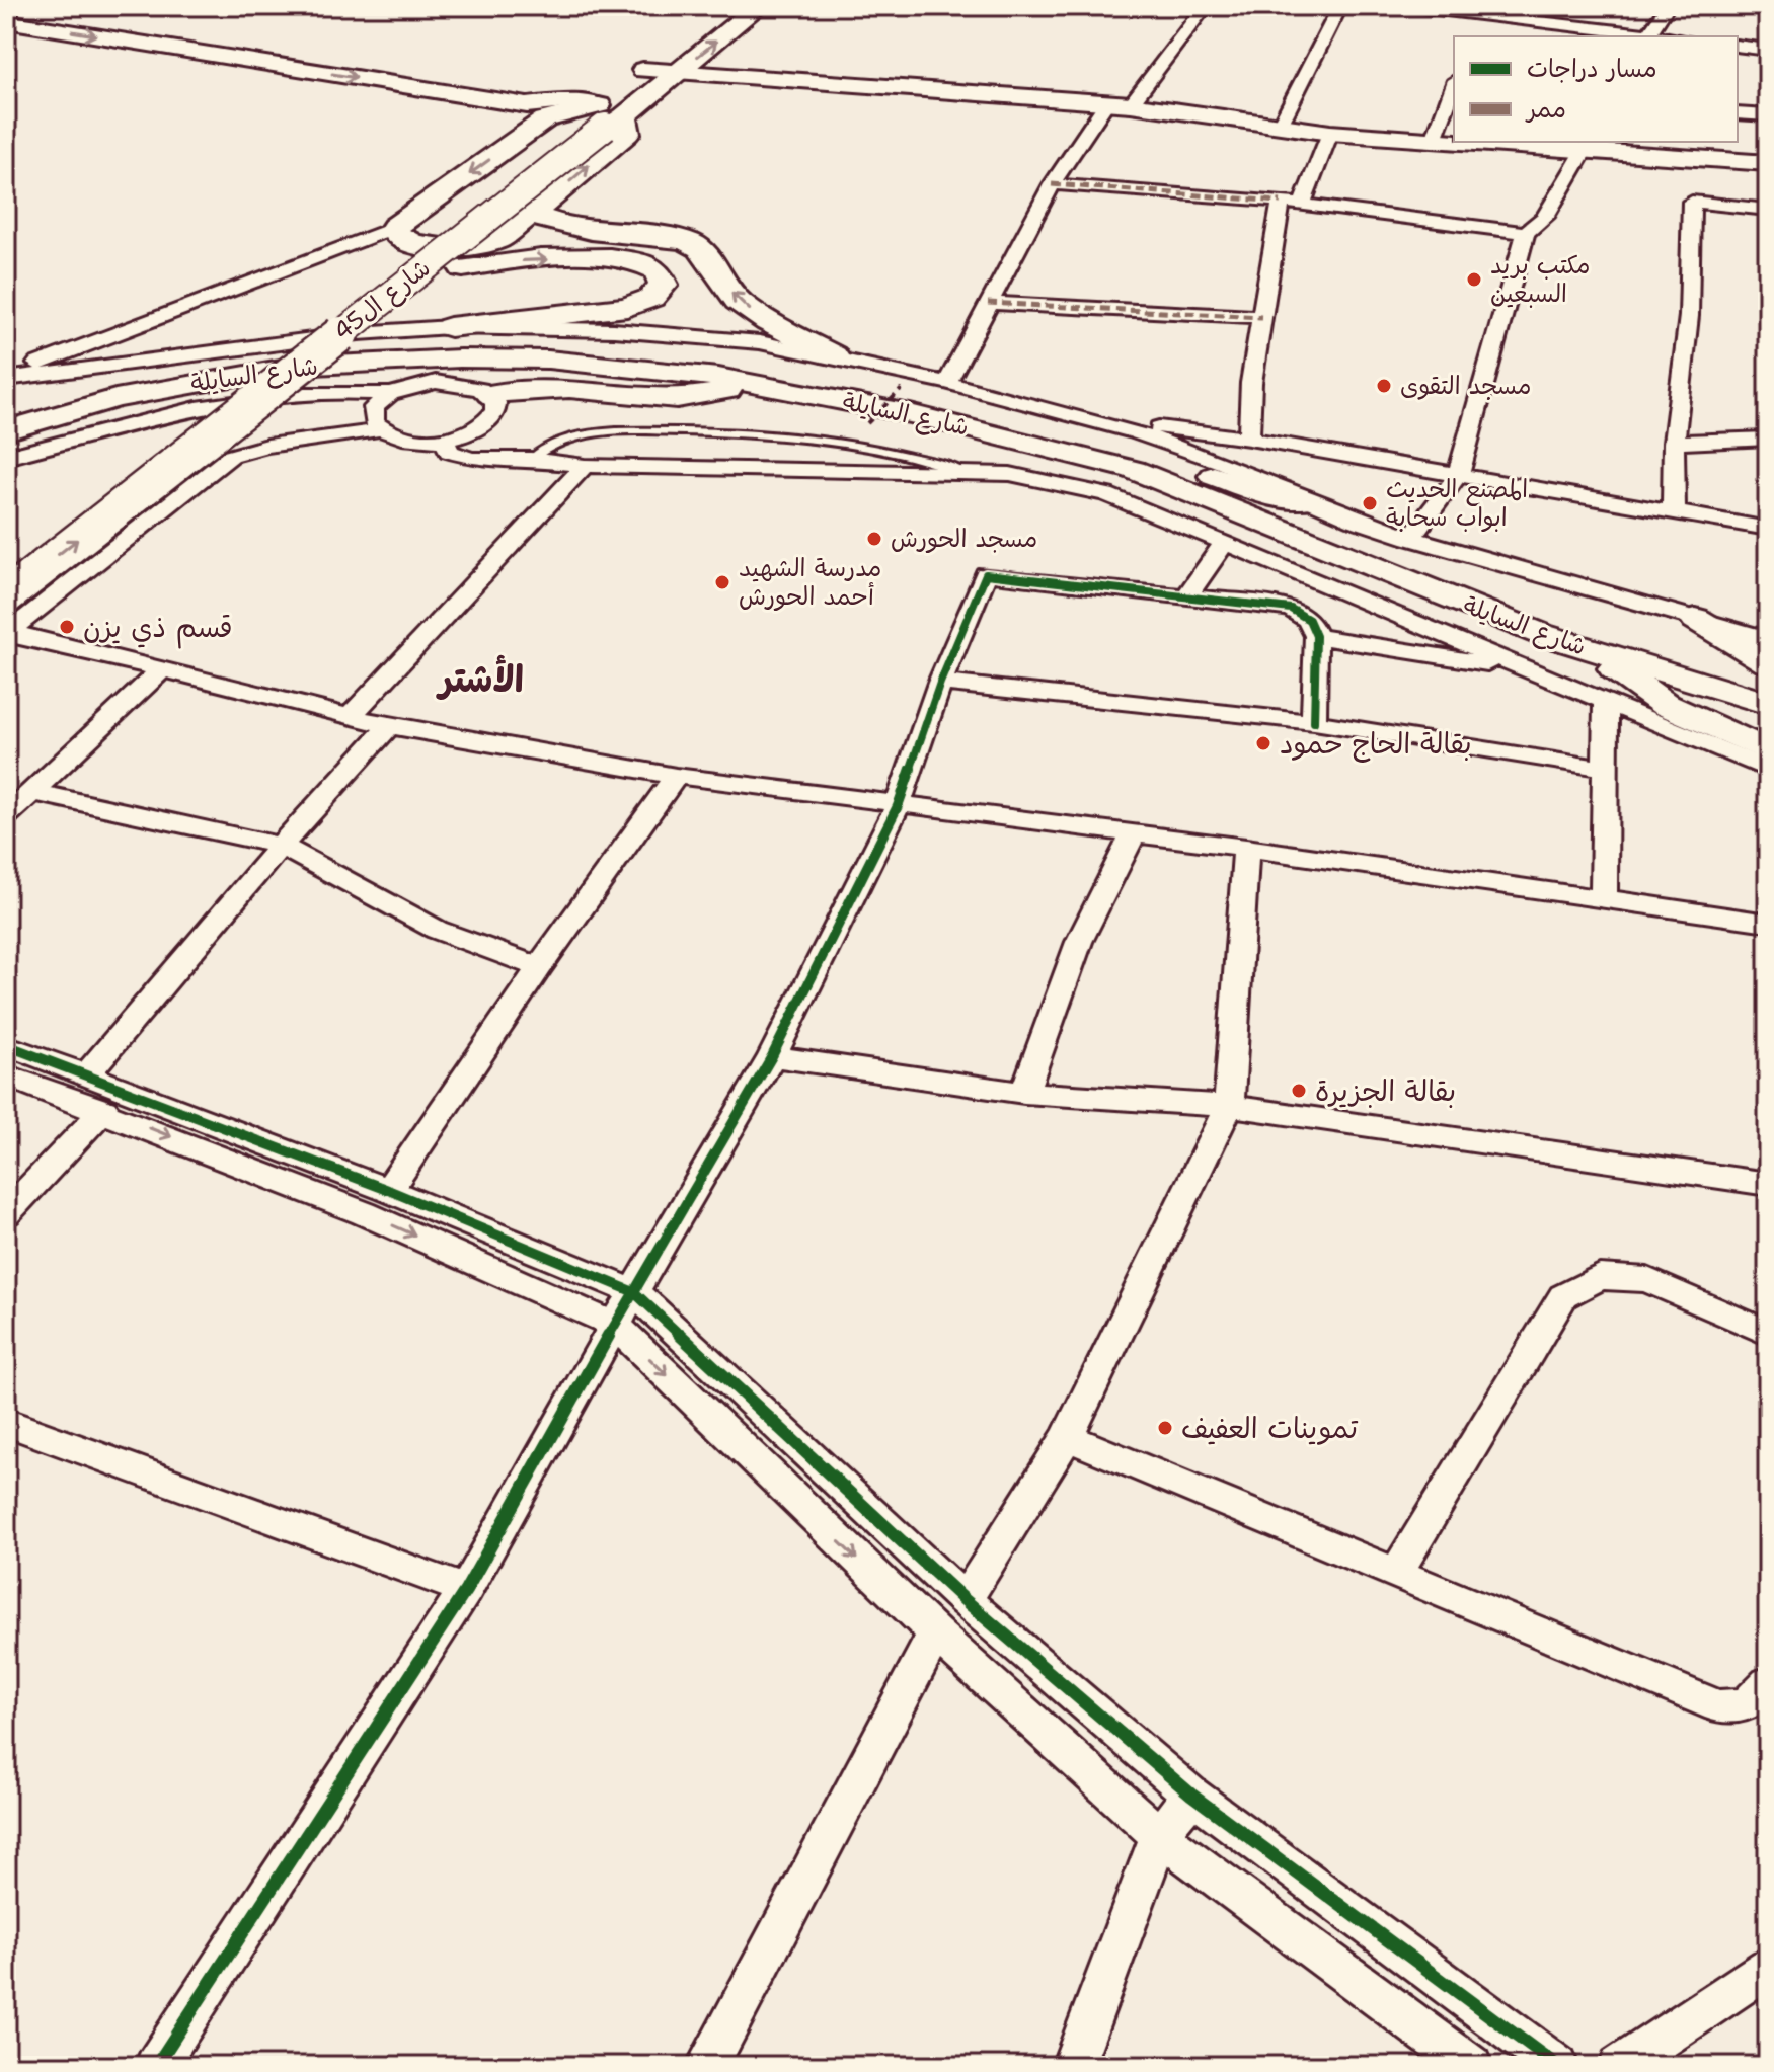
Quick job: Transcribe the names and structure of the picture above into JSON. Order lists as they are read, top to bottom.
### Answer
{
  "streets": {
    "main road": ["شارع ال45"],
    "street": ["شارع السايلة"]
  },
  "districts": ["الأشتر"],
  "places": [
    "مكتب بريد السبعين",
    "مسجد التقوى",
    "المصنع الحديث ابواب سحابة",
    "مسجد الحورش",
    "مدرسة الشهيد أحمد الحورش",
    "قسم ذي يزن",
    "بقالة الحاج حمود",
    "بقالة الجزيرة",
    "تموينات العفيف"
  ],
  "legend": ["مسار دراجات", "ممر"]
}
